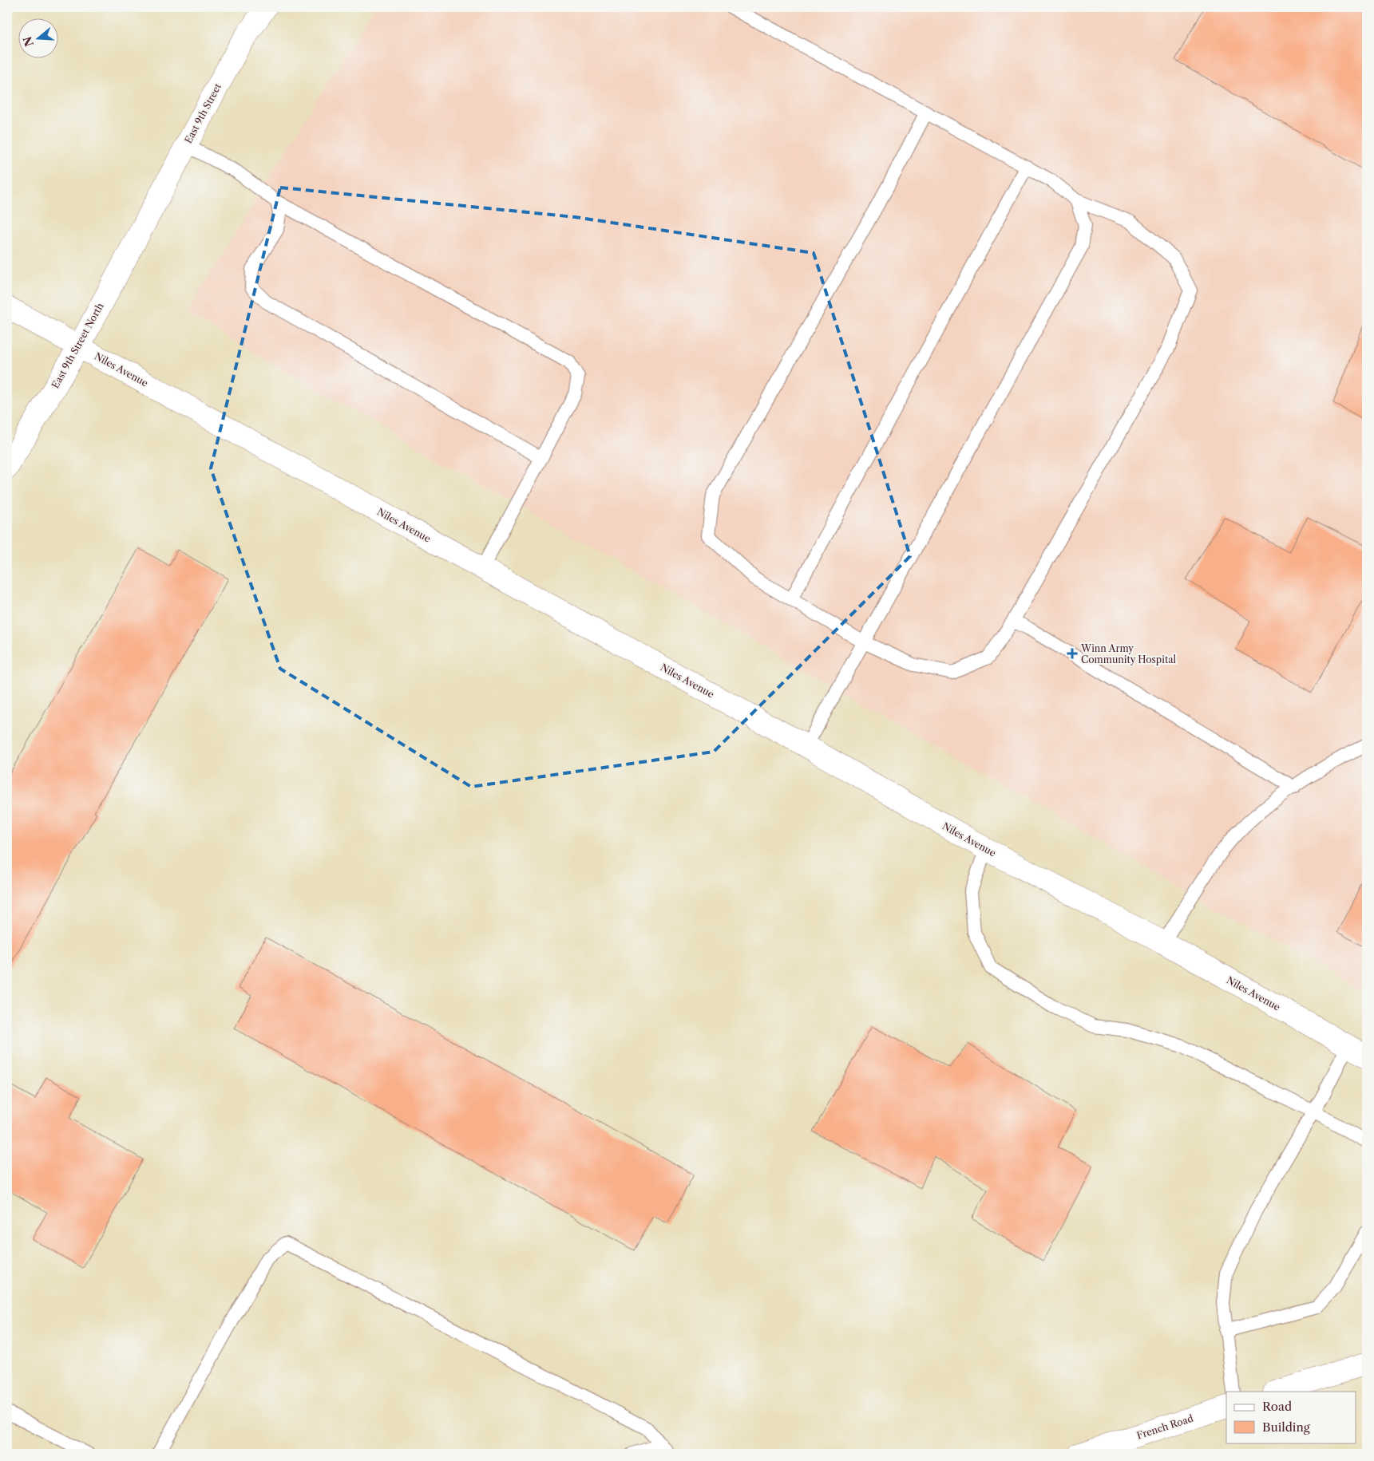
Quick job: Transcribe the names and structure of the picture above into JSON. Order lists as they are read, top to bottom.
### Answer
{
  "streets": {
    "street": [
      "East 9th Street",
      "East 9th Street North",
      "Niles Avenue",
      "French Road"
    ]
  },
  "crossings": [
    ["East 9th Street", "East 9th Street North"],
    ["East 9th Street North", "Niles Avenue"]
  ],
  "places": {
    "health": ["Winn Army Community Hospital"]
  },
  "legend": ["Road", "Building"],
  "north": "left"
}
